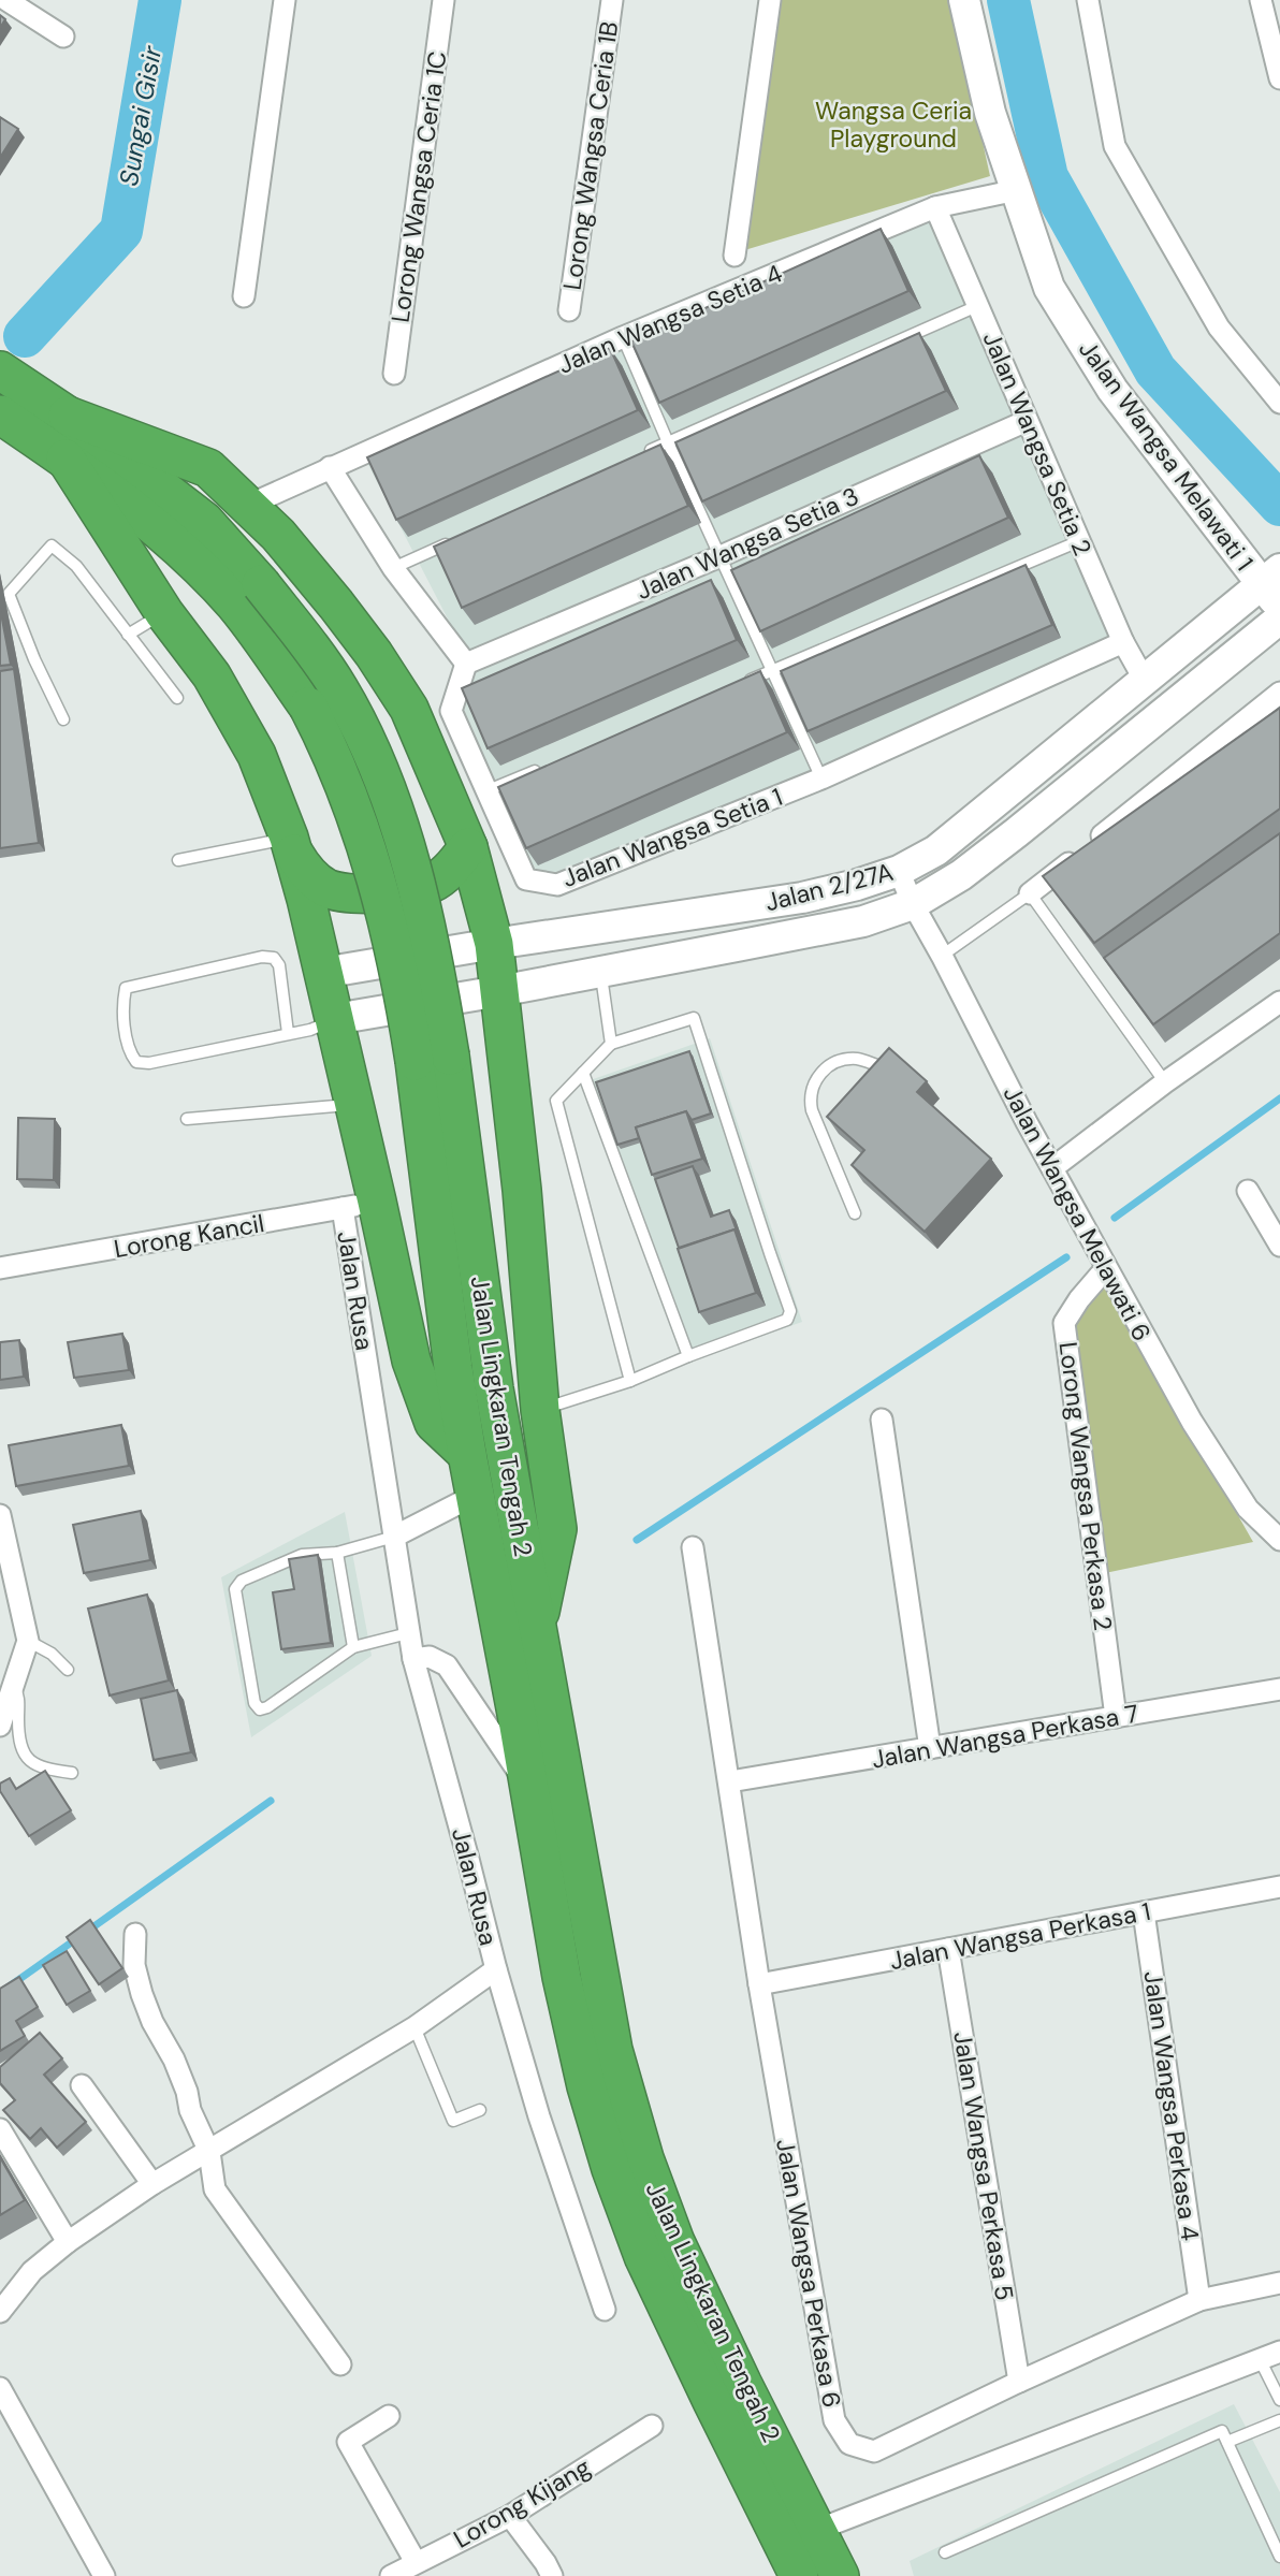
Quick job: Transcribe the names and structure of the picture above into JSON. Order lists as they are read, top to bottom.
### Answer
{
  "streets": {
    "highway": ["Jalan Lingkaran Tengah 2"],
    "main road": ["Jalan Wangsa Melawati 1", "Jalan 2/27A"],
    "street": [
      "Lorong Wangsa Ceria 1B",
      "Lorong Wangsa Ceria 1C",
      "Jalan Wangsa Setia 4",
      "Jalan Wangsa Setia 2",
      "Jalan Wangsa Setia 3",
      "Jalan Wangsa Setia 1",
      "Jalan Wangsa Melawati 6",
      "Lorong Kancil",
      "Jalan Rusa",
      "Lorong Wangsa Perkasa 2",
      "Jalan Wangsa Perkasa 7",
      "Jalan Wangsa Perkasa 1",
      "Jalan Wangsa Perkasa 4",
      "Jalan Wangsa Perkasa 5",
      "Jalan Wangsa Perkasa 6",
      "Lorong Kijang"
    ]
  },
  "crossings": [
    ["Jalan Wangsa Setia 4", "Jalan Wangsa Setia 2"],
    ["Jalan Wangsa Setia 4", "Jalan Wangsa Melawati 1"],
    ["Jalan Wangsa Setia 2", "Jalan Wangsa Setia 3"],
    ["Jalan Wangsa Setia 2", "Jalan Wangsa Setia 1"],
    ["Jalan Wangsa Setia 2", "Jalan 2/27A"],
    ["Jalan Wangsa Melawati 1", "Jalan 2/27A"],
    ["Jalan Wangsa Setia 3", "Jalan Wangsa Setia 1"],
    ["Jalan 2/27A", "Jalan Wangsa Melawati 6"],
    ["Jalan Wangsa Melawati 6", "Lorong Wangsa Perkasa 2"],
    ["Lorong Kancil", "Jalan Rusa"],
    ["Lorong Wangsa Perkasa 2", "Jalan Wangsa Perkasa 7"],
    ["Jalan Wangsa Perkasa 7", "Jalan Wangsa Perkasa 6"],
    ["Jalan Wangsa Perkasa 1", "Jalan Wangsa Perkasa 4"],
    ["Jalan Wangsa Perkasa 1", "Jalan Wangsa Perkasa 5"],
    ["Jalan Wangsa Perkasa 1", "Jalan Wangsa Perkasa 6"],
    ["Jalan Wangsa Perkasa 4", "Jalan Wangsa Perkasa 6"],
    ["Jalan Wangsa Perkasa 5", "Jalan Wangsa Perkasa 6"]
  ],
  "water": ["Sungai Gisir"],
  "parks": ["Wangsa Ceria Playground"]
}
